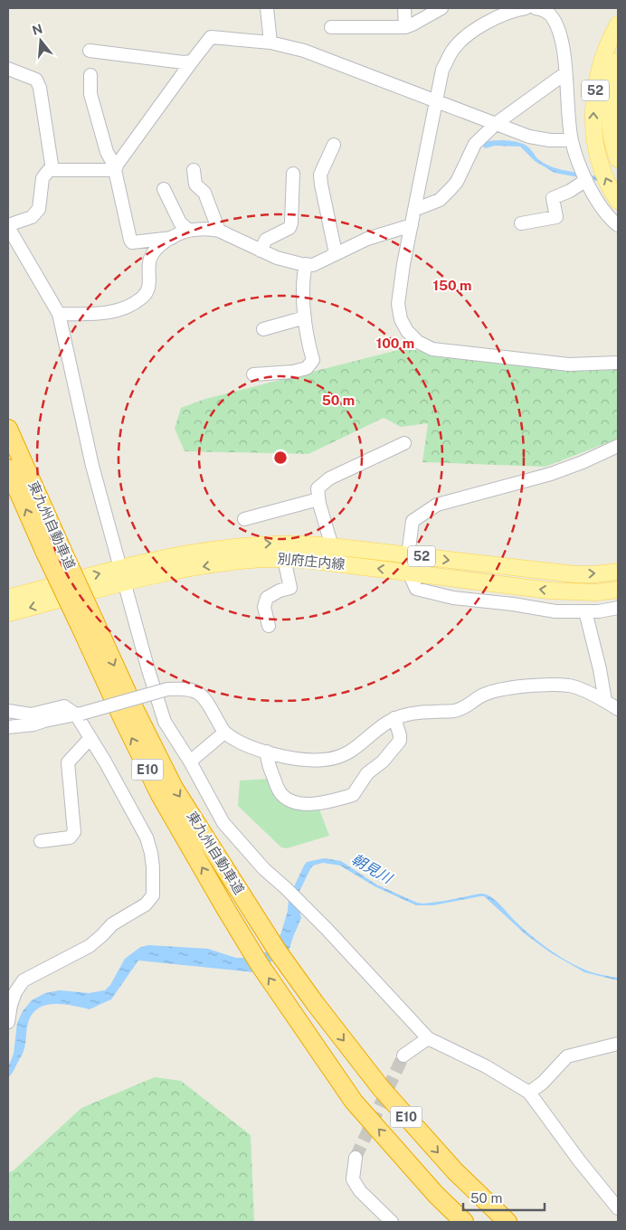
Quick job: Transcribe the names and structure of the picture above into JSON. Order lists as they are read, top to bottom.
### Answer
{
  "streets": {
    "highway": ["東九州自動車道", "E10"],
    "main road": ["52", "別府庄内線"]
  },
  "water": ["朝見川"],
  "scale_bar": "50 m",
  "north": "top",
  "rings": ["150 m", "100 m", "50 m"]
}
